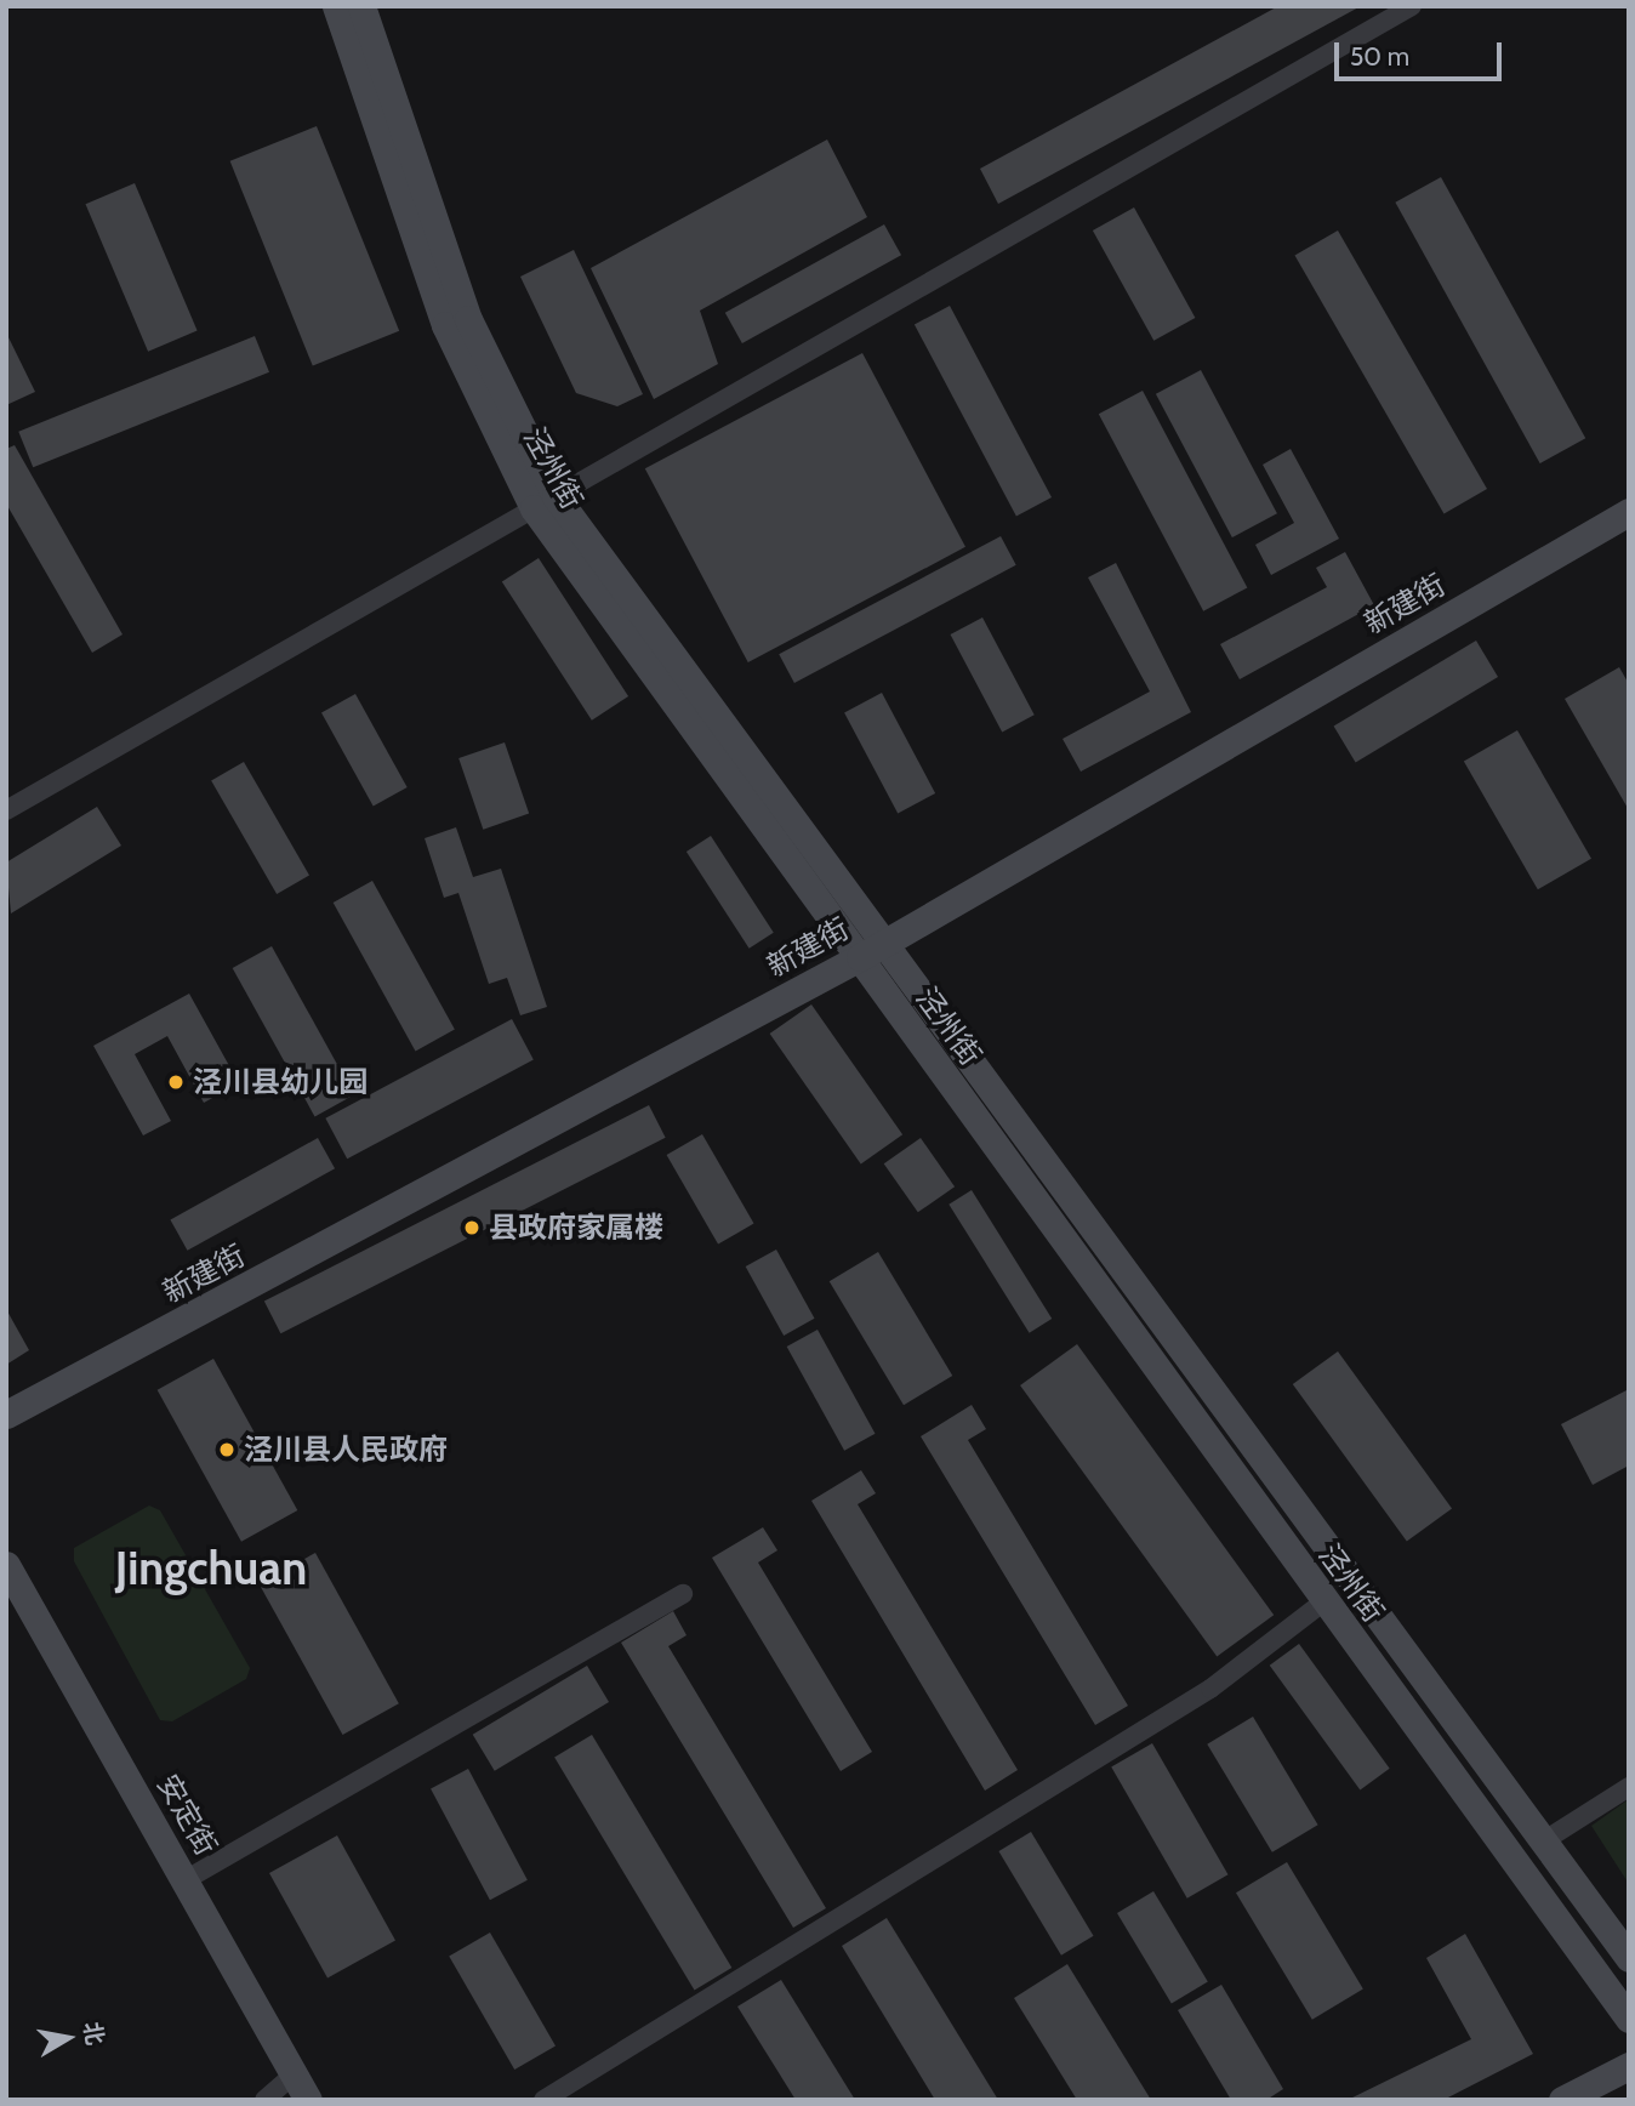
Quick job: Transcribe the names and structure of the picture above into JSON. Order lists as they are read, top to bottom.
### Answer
{
  "streets": {
    "main road": ["泾州街", "新建街", "安定街"]
  },
  "crossings": [
    ["泾州街", "新建街"]
  ],
  "districts": ["Jingchuan"],
  "places": ["泾川县幼儿园", "县政府家属楼", "泾川县人民政府"],
  "scale_bar": "50 m",
  "north": "right"
}
